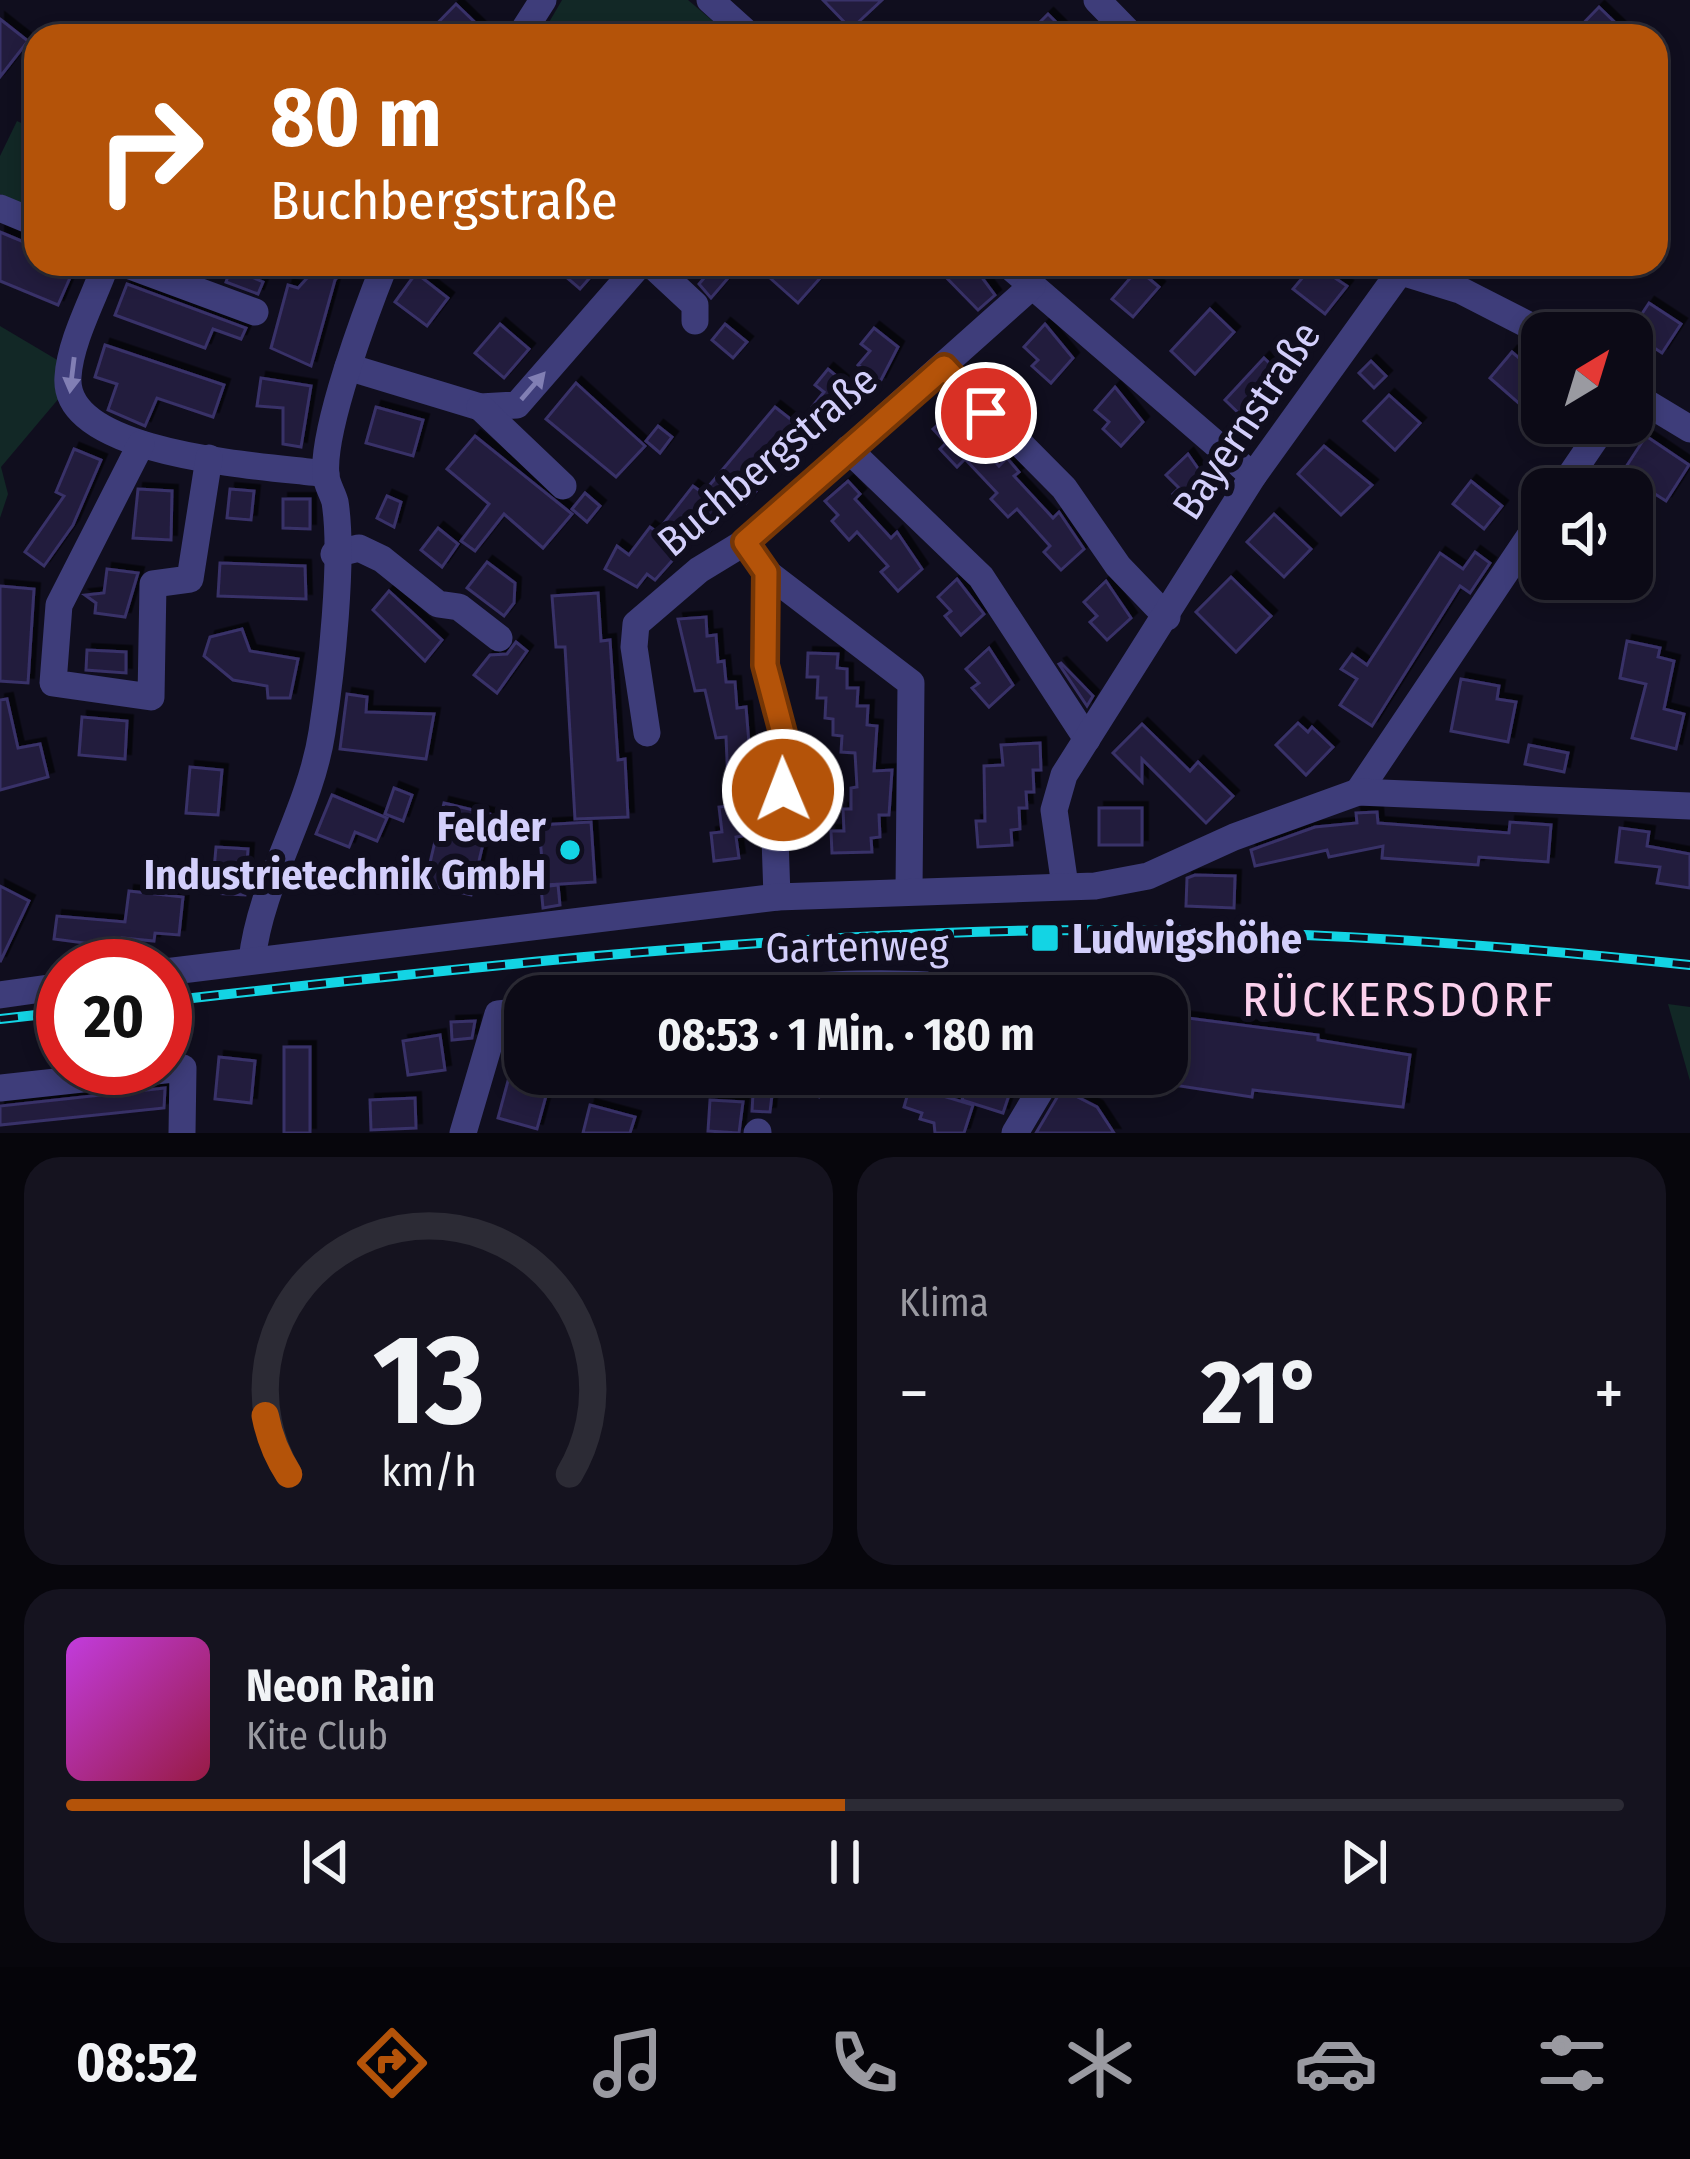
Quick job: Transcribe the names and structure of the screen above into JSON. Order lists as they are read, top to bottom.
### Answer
{
  "streets": {
    "street": ["Bayernstraße", "Buchbergstraße"]
  },
  "districts": ["RÜCKERSDORF"],
  "places": {
    "other": ["Felder Industrietechnik GmbH"],
    "transit": ["Ludwigshöhe"]
  },
  "north": "top right",
  "page": {
    "turn": ["80 m", "Buchbergstraße"],
    "limit": "20",
    "trip": "08:53 · 1 Min. · 180 m",
    "tile": "Klima",
    "heat": ["−", "21°", "+"],
    "song": ["Neon Rain", "Kite Club"],
    "tabs": "08:52",
    "gauge": ["13", "km/h"]
  }
}
